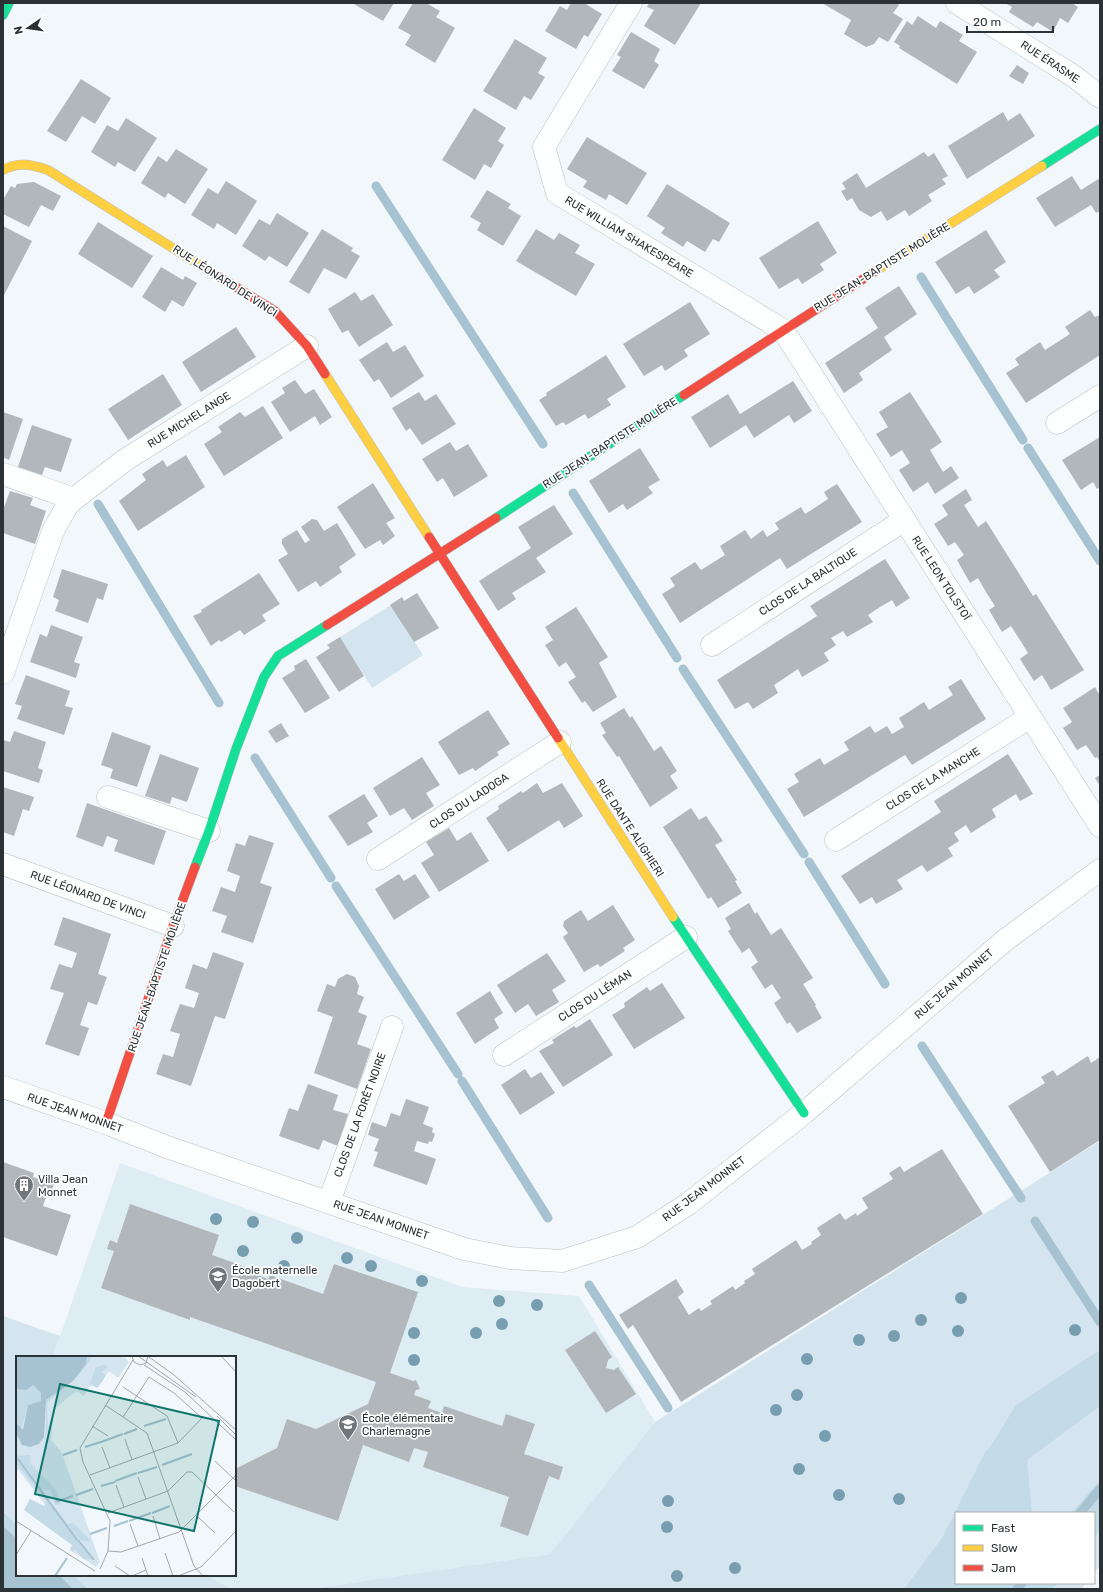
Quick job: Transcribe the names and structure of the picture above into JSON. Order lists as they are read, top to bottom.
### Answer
{
  "streets": {
    "street": [
      "RUE ÉRASME",
      "RUE WILLIAM SHAKESPEARE",
      "RUE JEAN-BAPTISTE MOLIÈRE",
      "RUE LÉONARD DE VINCI",
      "RUE MICHEL ANGE",
      "RUE LEON TOLSTOÏ",
      "CLOS DE LA BALTIQUE",
      "CLOS DE LA MANCHE",
      "CLOS DU LADOGA",
      "RUE DANTE ALIGHIERI",
      "RUE JEAN MONNET",
      "CLOS DU LÉMAN",
      "CLOS DE LA FORÊT NOIRE"
    ]
  },
  "crossings": [
    ["RUE WILLIAM SHAKESPEARE", "RUE JEAN-BAPTISTE MOLIÈRE"],
    ["RUE WILLIAM SHAKESPEARE", "RUE LEON TOLSTOÏ"],
    ["RUE JEAN-BAPTISTE MOLIÈRE", "RUE LÉONARD DE VINCI"],
    ["RUE JEAN-BAPTISTE MOLIÈRE", "RUE LEON TOLSTOÏ"],
    ["RUE JEAN-BAPTISTE MOLIÈRE", "RUE DANTE ALIGHIERI"],
    ["RUE JEAN-BAPTISTE MOLIÈRE", "RUE JEAN MONNET"],
    ["RUE LÉONARD DE VINCI", "RUE MICHEL ANGE"],
    ["RUE LÉONARD DE VINCI", "RUE DANTE ALIGHIERI"],
    ["RUE LEON TOLSTOÏ", "CLOS DE LA BALTIQUE"],
    ["RUE LEON TOLSTOÏ", "CLOS DE LA MANCHE"],
    ["CLOS DU LADOGA", "RUE DANTE ALIGHIERI"],
    ["RUE DANTE ALIGHIERI", "RUE JEAN MONNET"],
    ["RUE DANTE ALIGHIERI", "CLOS DU LÉMAN"],
    ["RUE JEAN MONNET", "CLOS DE LA FORÊT NOIRE"]
  ],
  "places": {
    "building": ["Villa Jean Monnet"],
    "school or university": ["École maternelle Dagobert", "École élémentaire Charlemagne"]
  },
  "legend": ["Fast", "Slow", "Jam"],
  "scale_bar": "20 m",
  "north": "left"
}
